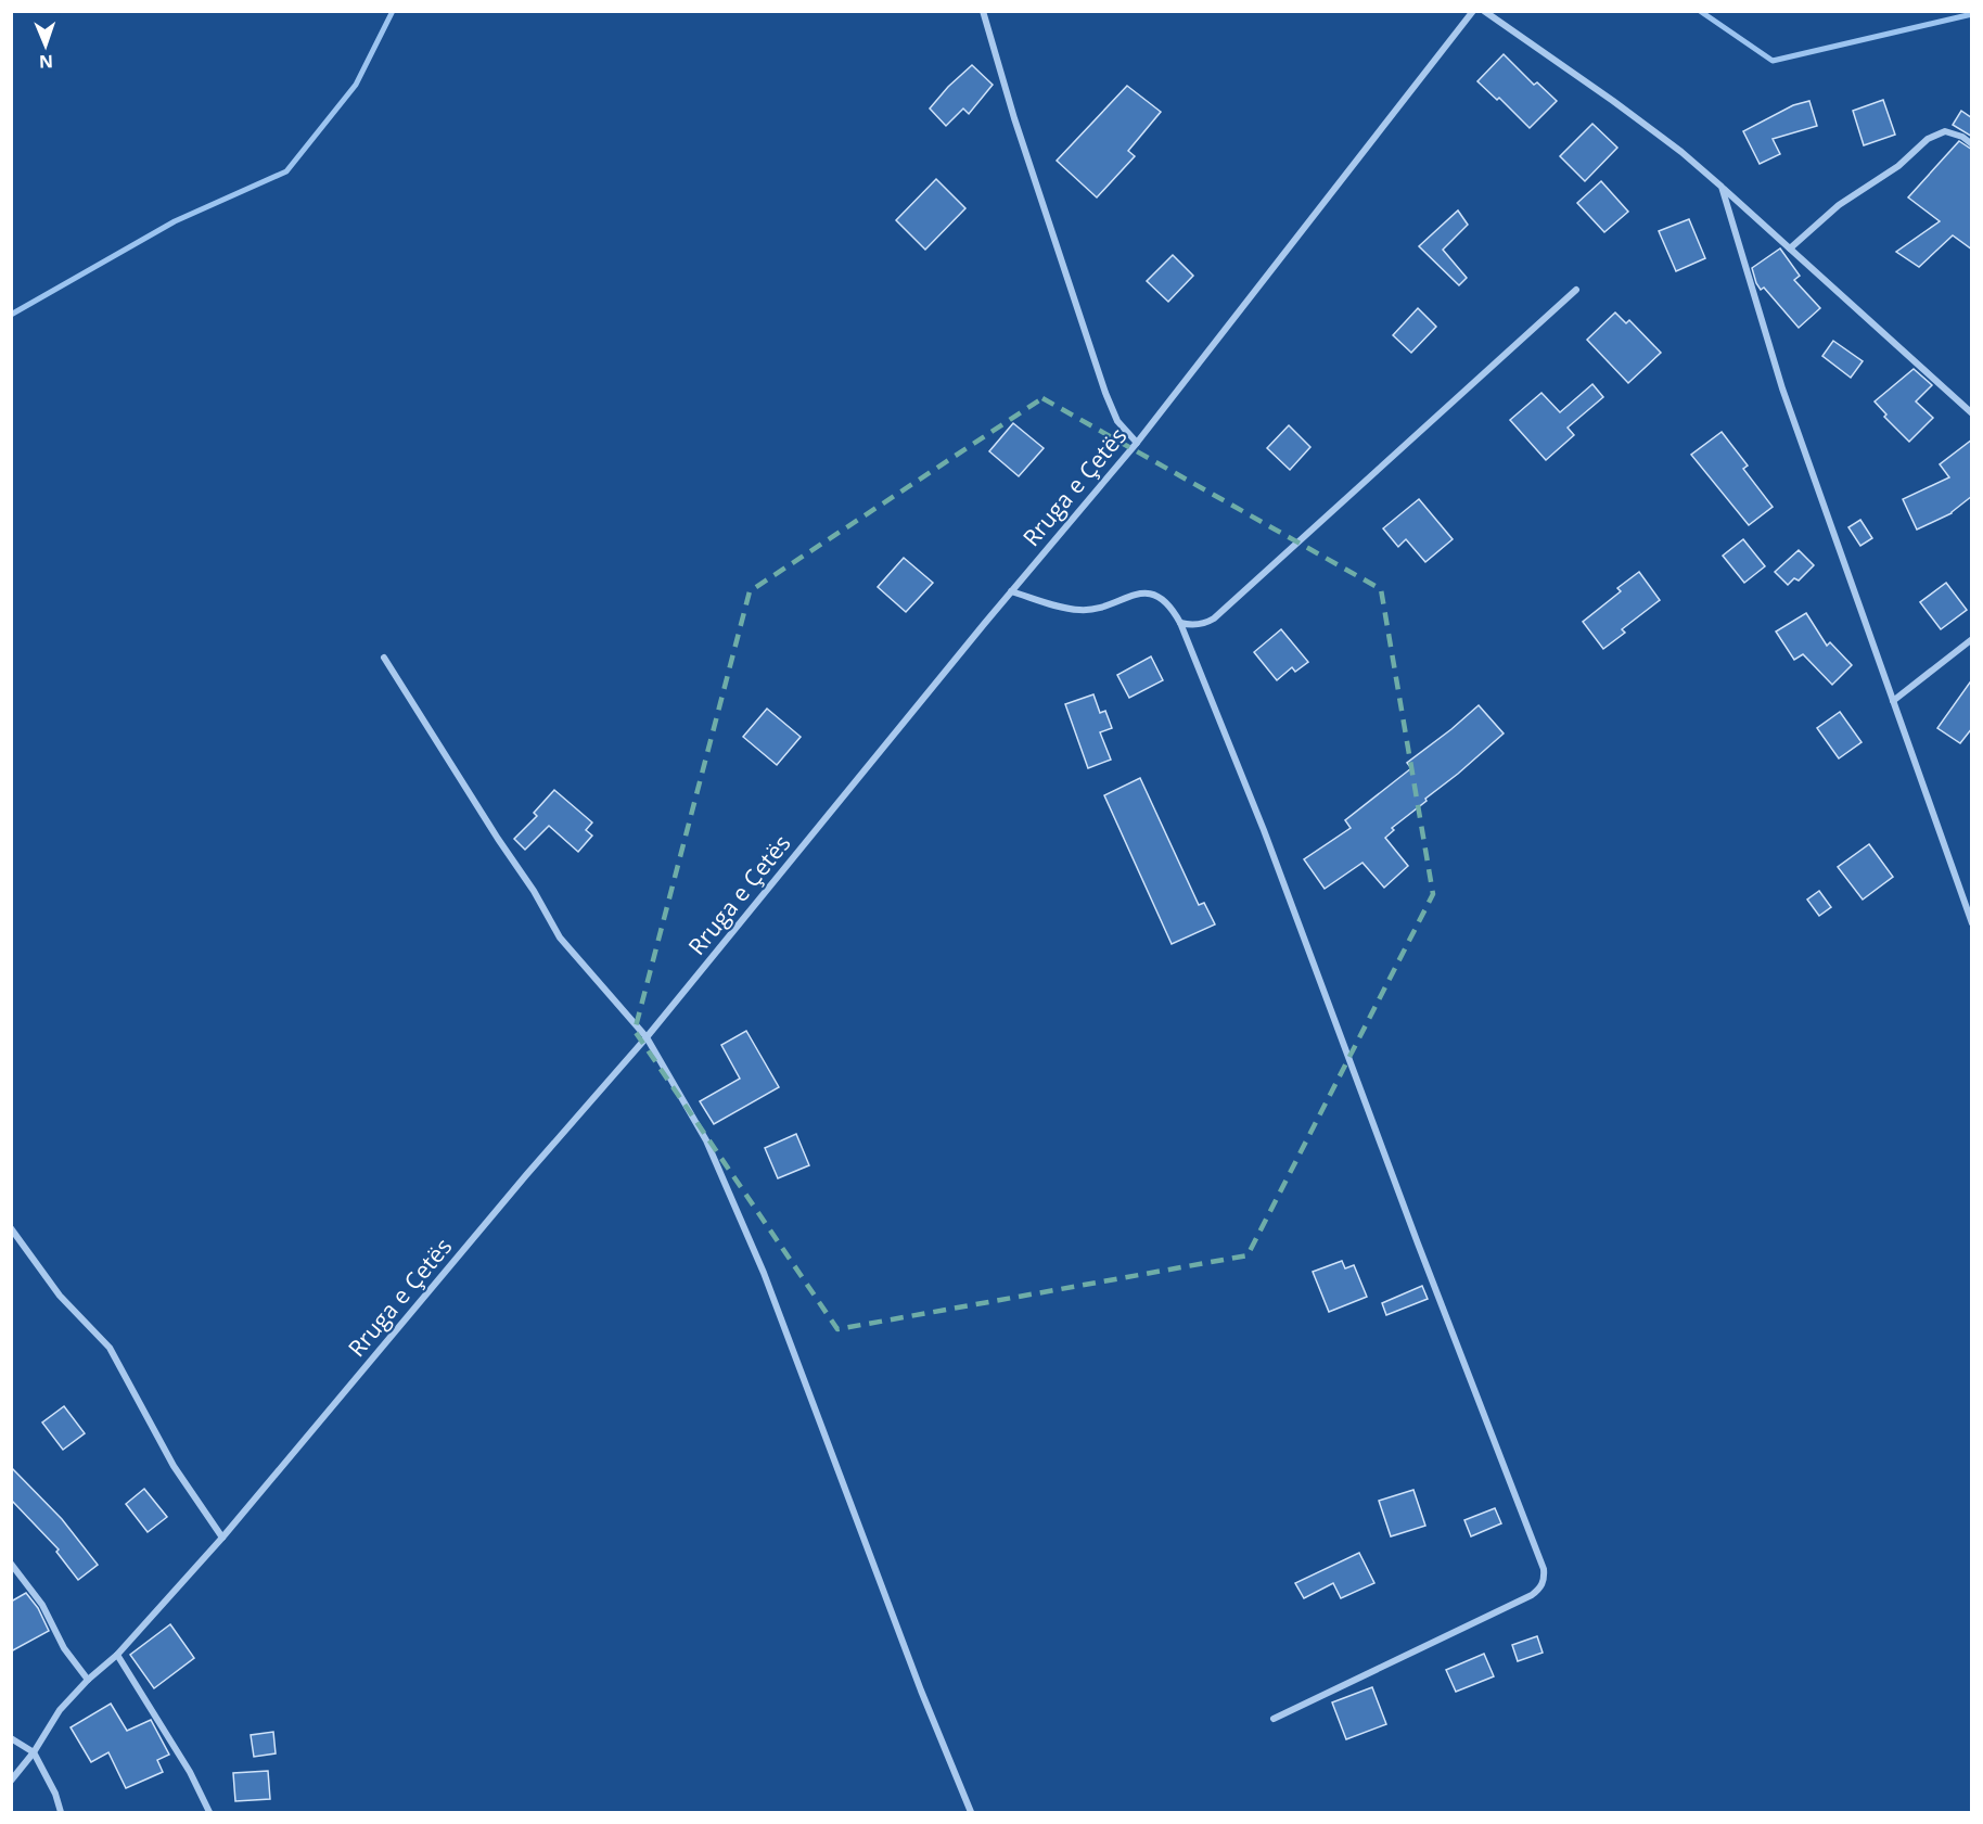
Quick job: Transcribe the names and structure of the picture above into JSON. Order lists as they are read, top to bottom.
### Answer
{
  "streets": {
    "street": ["Rruga e Çetës"]
  },
  "north": "bottom"
}
